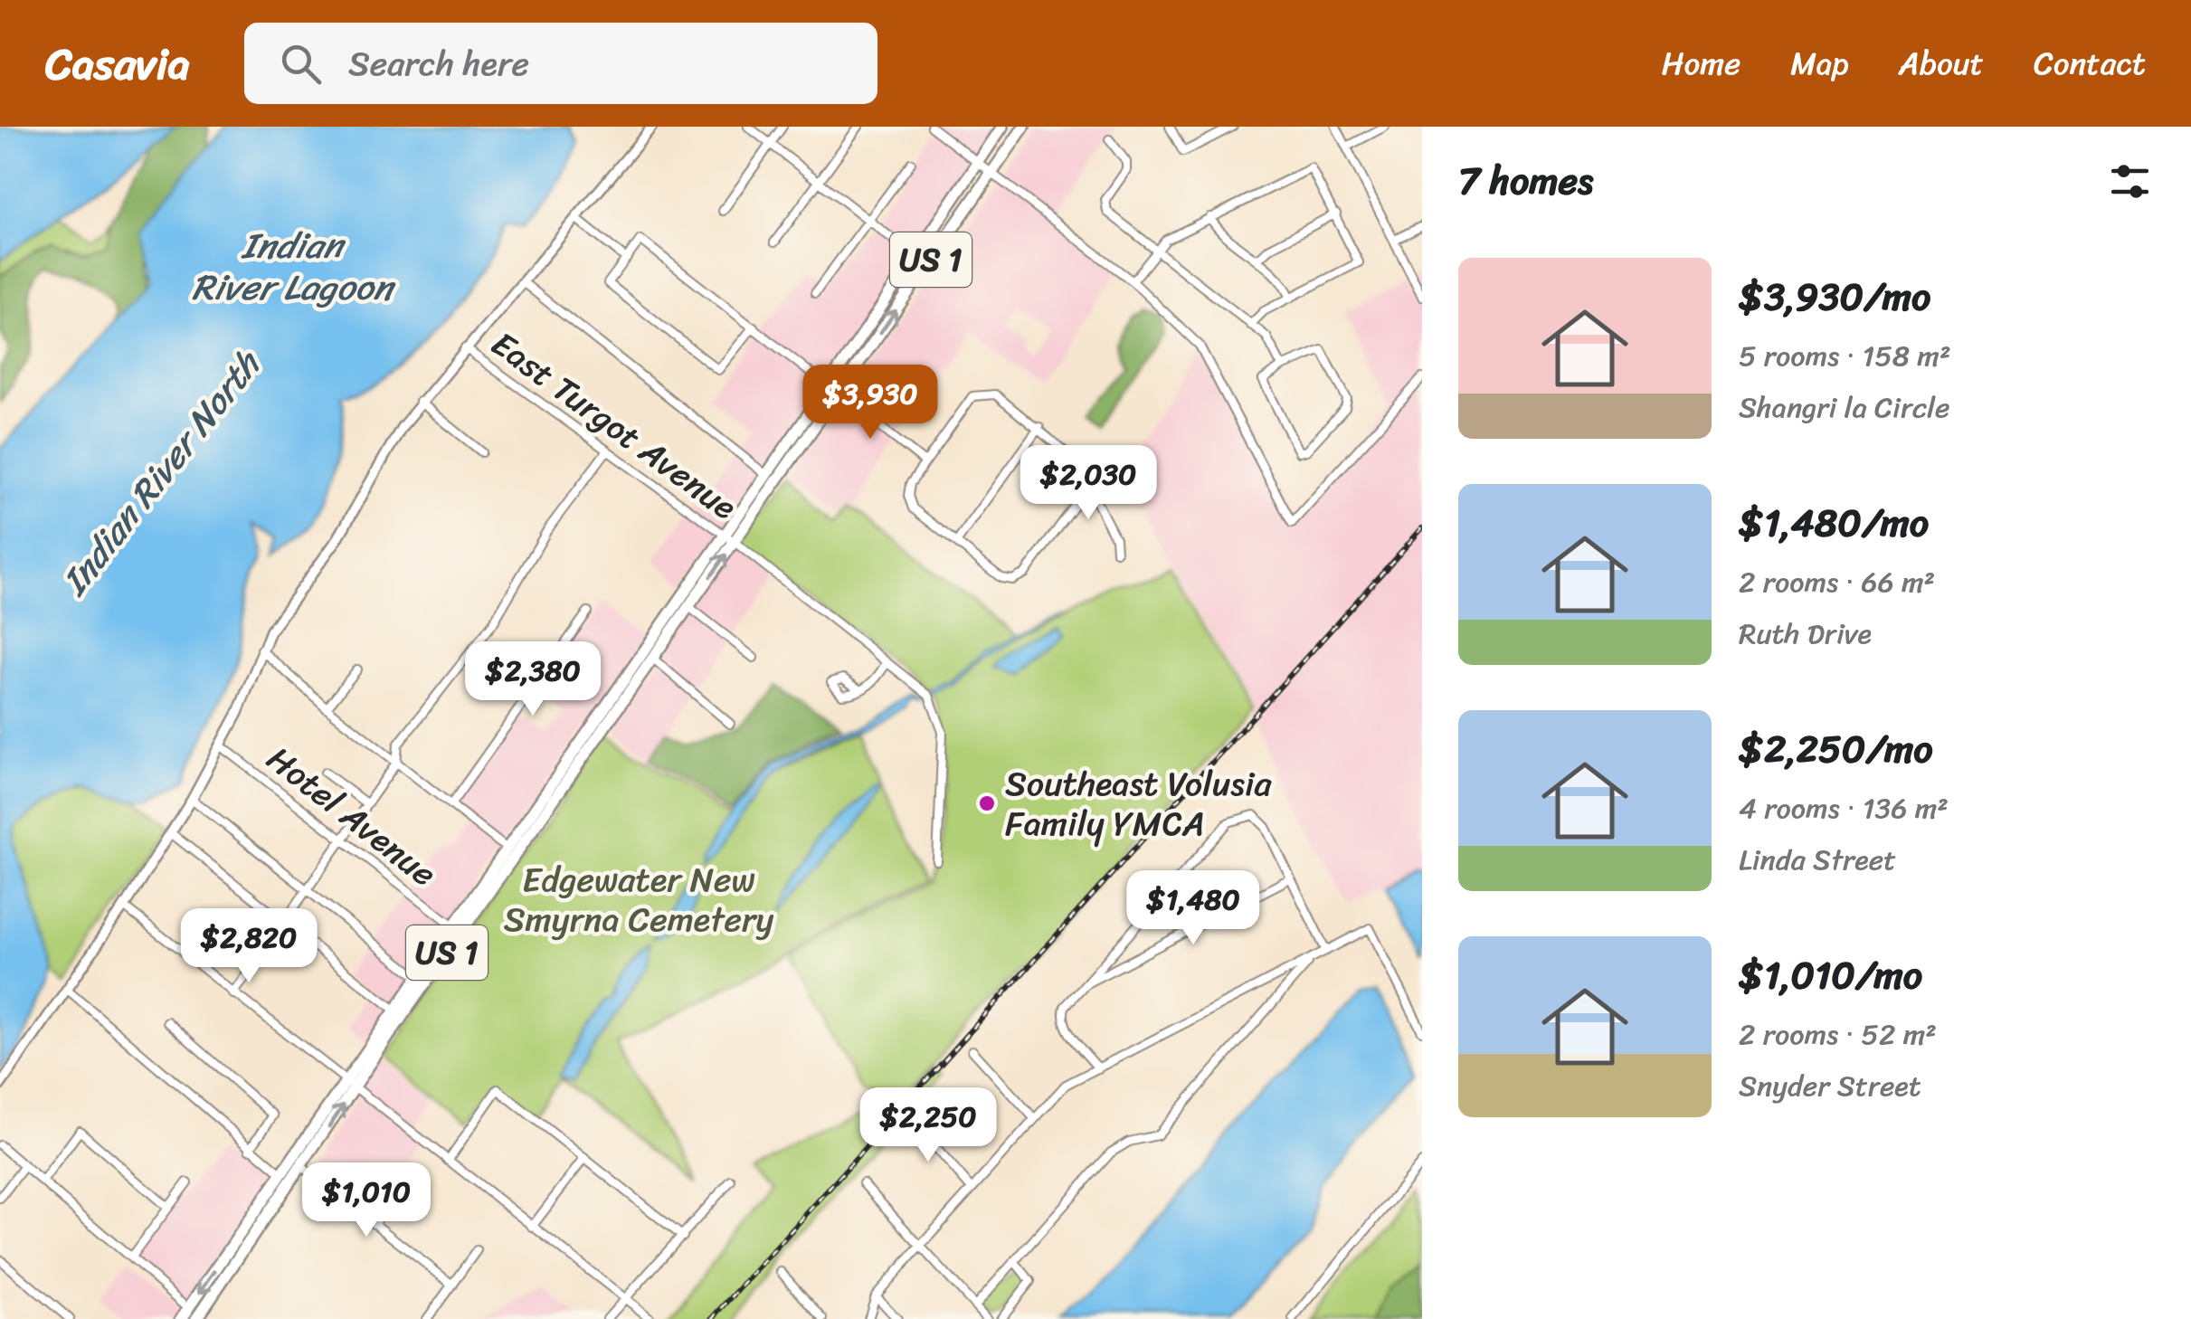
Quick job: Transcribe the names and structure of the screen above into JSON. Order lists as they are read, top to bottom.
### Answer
{
  "streets": {
    "main road": ["US 1"],
    "street": ["East Turgot Avenue", "Hotel Avenue"]
  },
  "crossings": [
    ["US 1", "East Turgot Avenue"],
    ["US 1", "Hotel Avenue"]
  ],
  "water": ["Indian River Lagoon", "Indian River North"],
  "parks": ["Edgewater New Smyrna Cemetery"],
  "places": ["Southeast Volusia Family YMCA"],
  "page": {
    "header": "Casavia",
    "search": "Search here",
    "nav": [
      "Home",
      "Map",
      "About",
      "Contact"
    ],
    "heading": "7 homes",
    "list": [
      {
        "name": "$3,930/mo",
        "note": "5 rooms · 158 m² · Shangri la Circle"
      },
      {
        "name": "$1,480/mo",
        "note": "2 rooms · 66 m² · Ruth Drive"
      },
      {
        "name": "$2,250/mo",
        "note": "4 rooms · 136 m² · Linda Street"
      },
      {
        "name": "$1,010/mo",
        "note": "2 rooms · 52 m² · Snyder Street"
      }
    ],
    "price": [
      "$3,930",
      "$2,030",
      "$2,380",
      "$1,480",
      "$2,820",
      "$2,250",
      "$1,010"
    ]
  }
}
